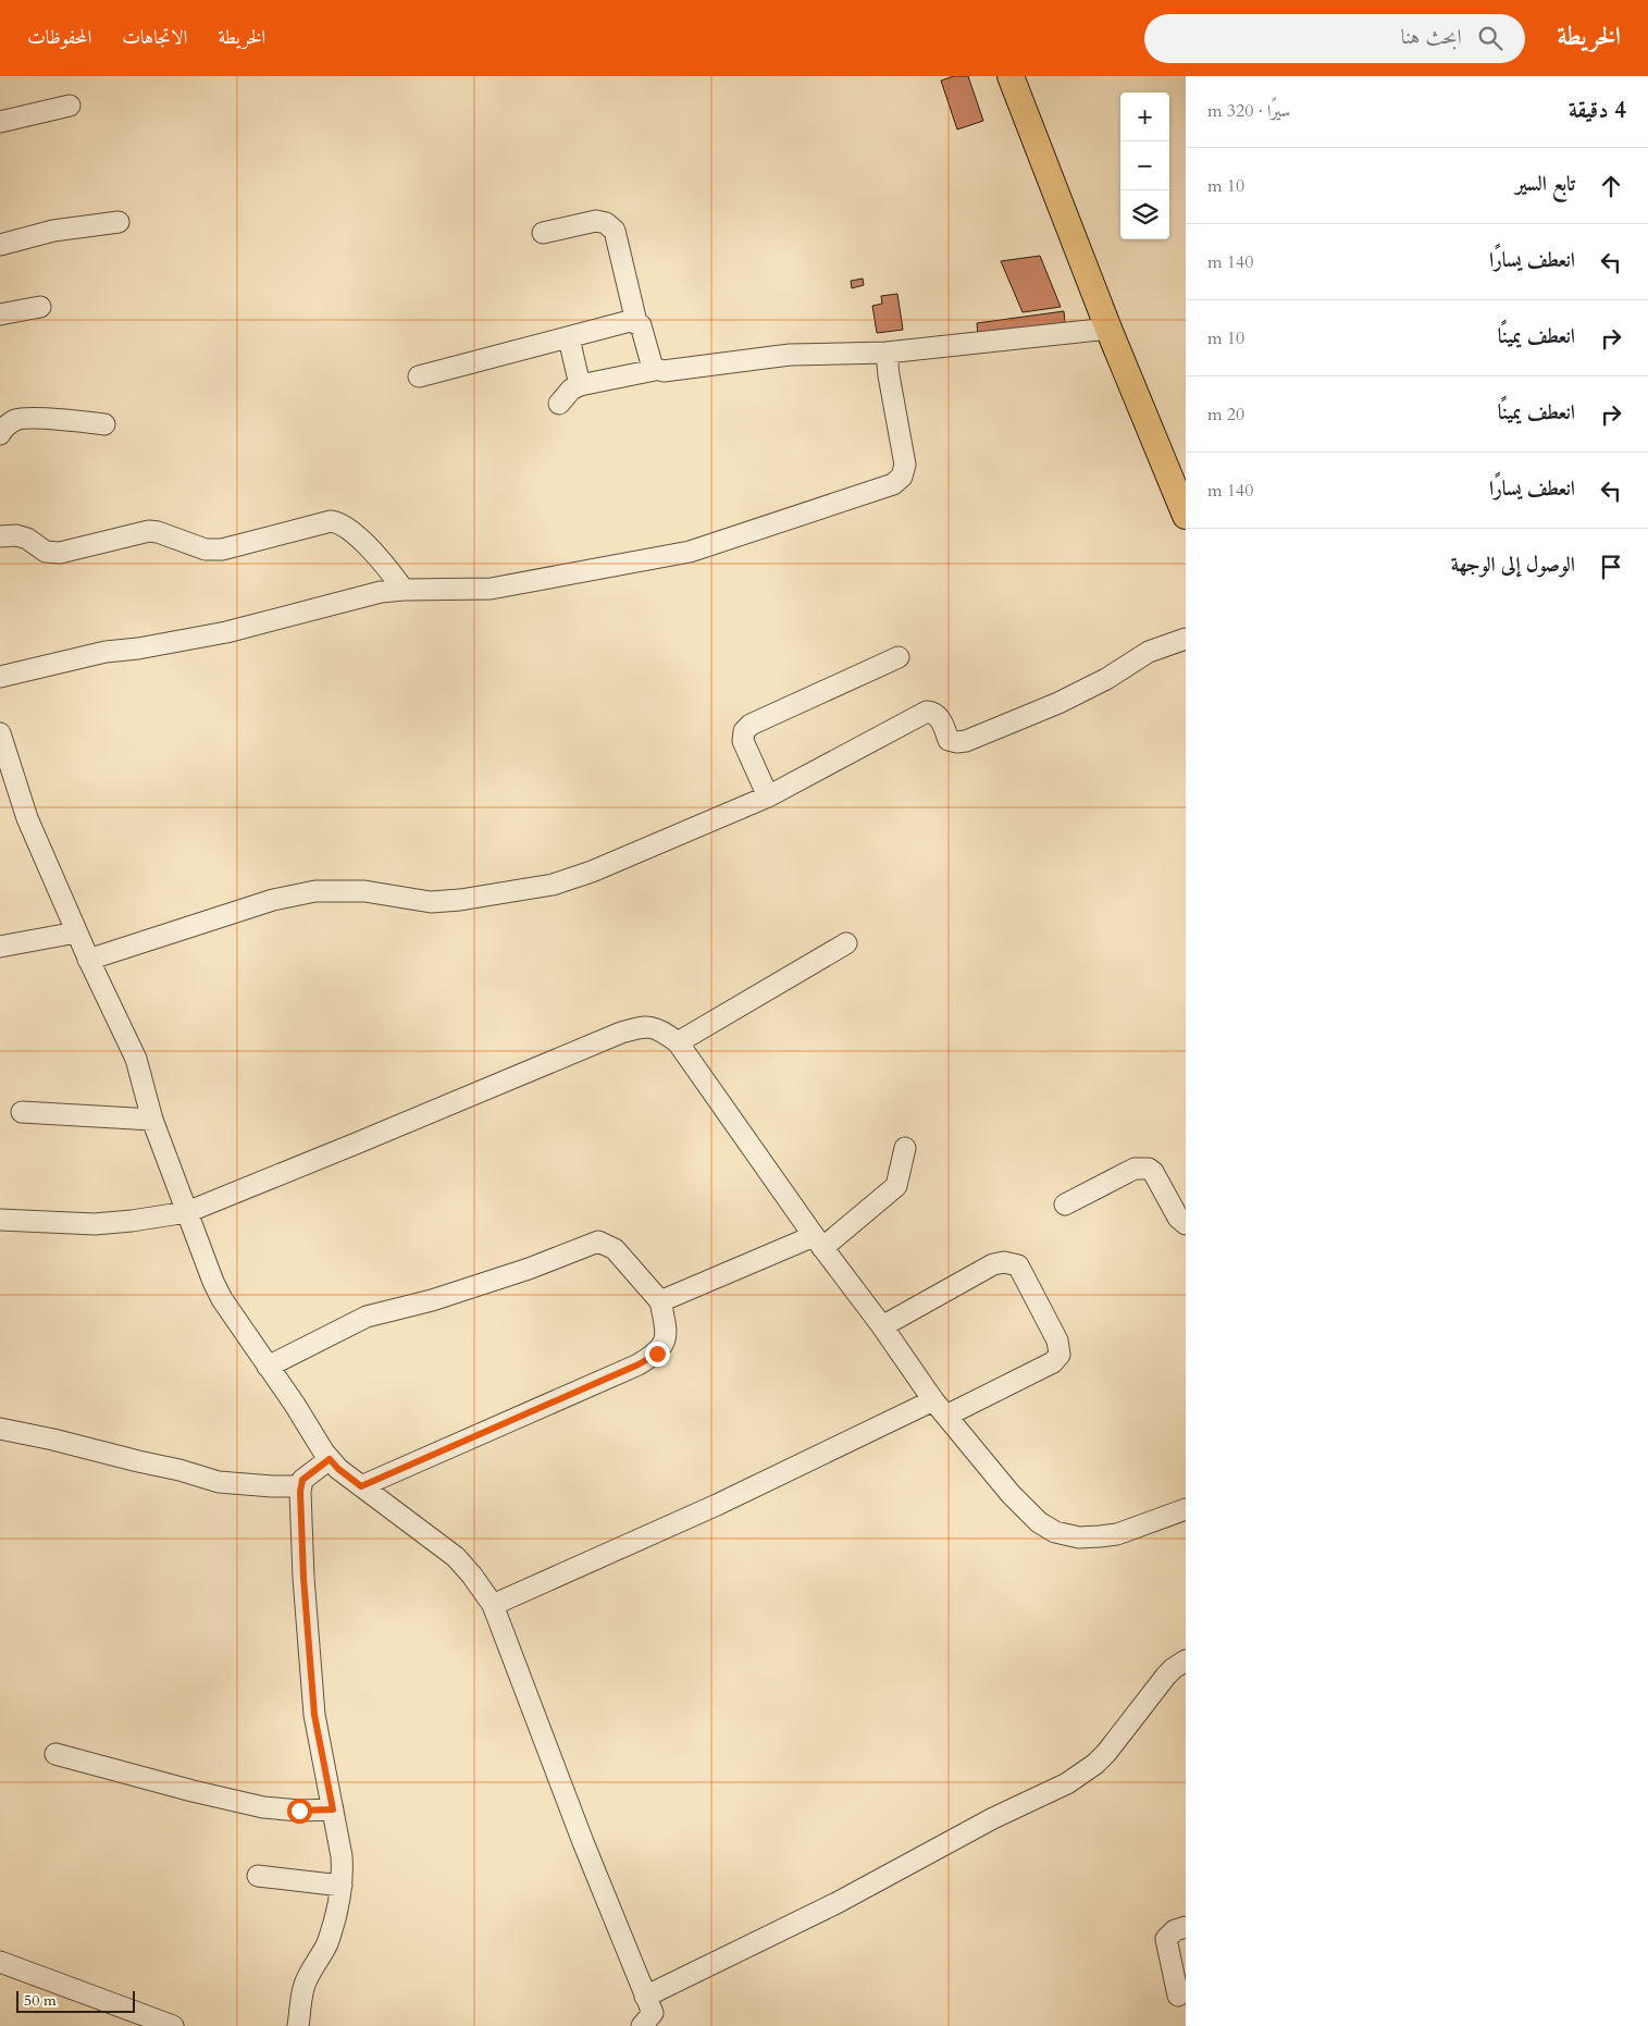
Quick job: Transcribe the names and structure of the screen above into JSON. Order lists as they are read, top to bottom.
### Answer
{
  "scale_bar": "50 m",
  "page": {
    "header": "الخريطة",
    "search": "ابحث هنا",
    "nav": ["الخريطة", "الاتجاهات", "المحفوظات"],
    "heading": ["4 دقيقة", "سيرًا · 320 m"],
    "map_buttons": ["+", "−"],
    "list": [
      ["تابع السير", "10 m"],
      ["انعطف يسارًا", "140 m"],
      ["انعطف يمينًا", "10 m"],
      ["انعطف يمينًا", "20 m"],
      ["انعطف يسارًا", "140 m"],
      "الوصول إلى الوجهة"
    ],
    "scale": "50 m"
  }
}
